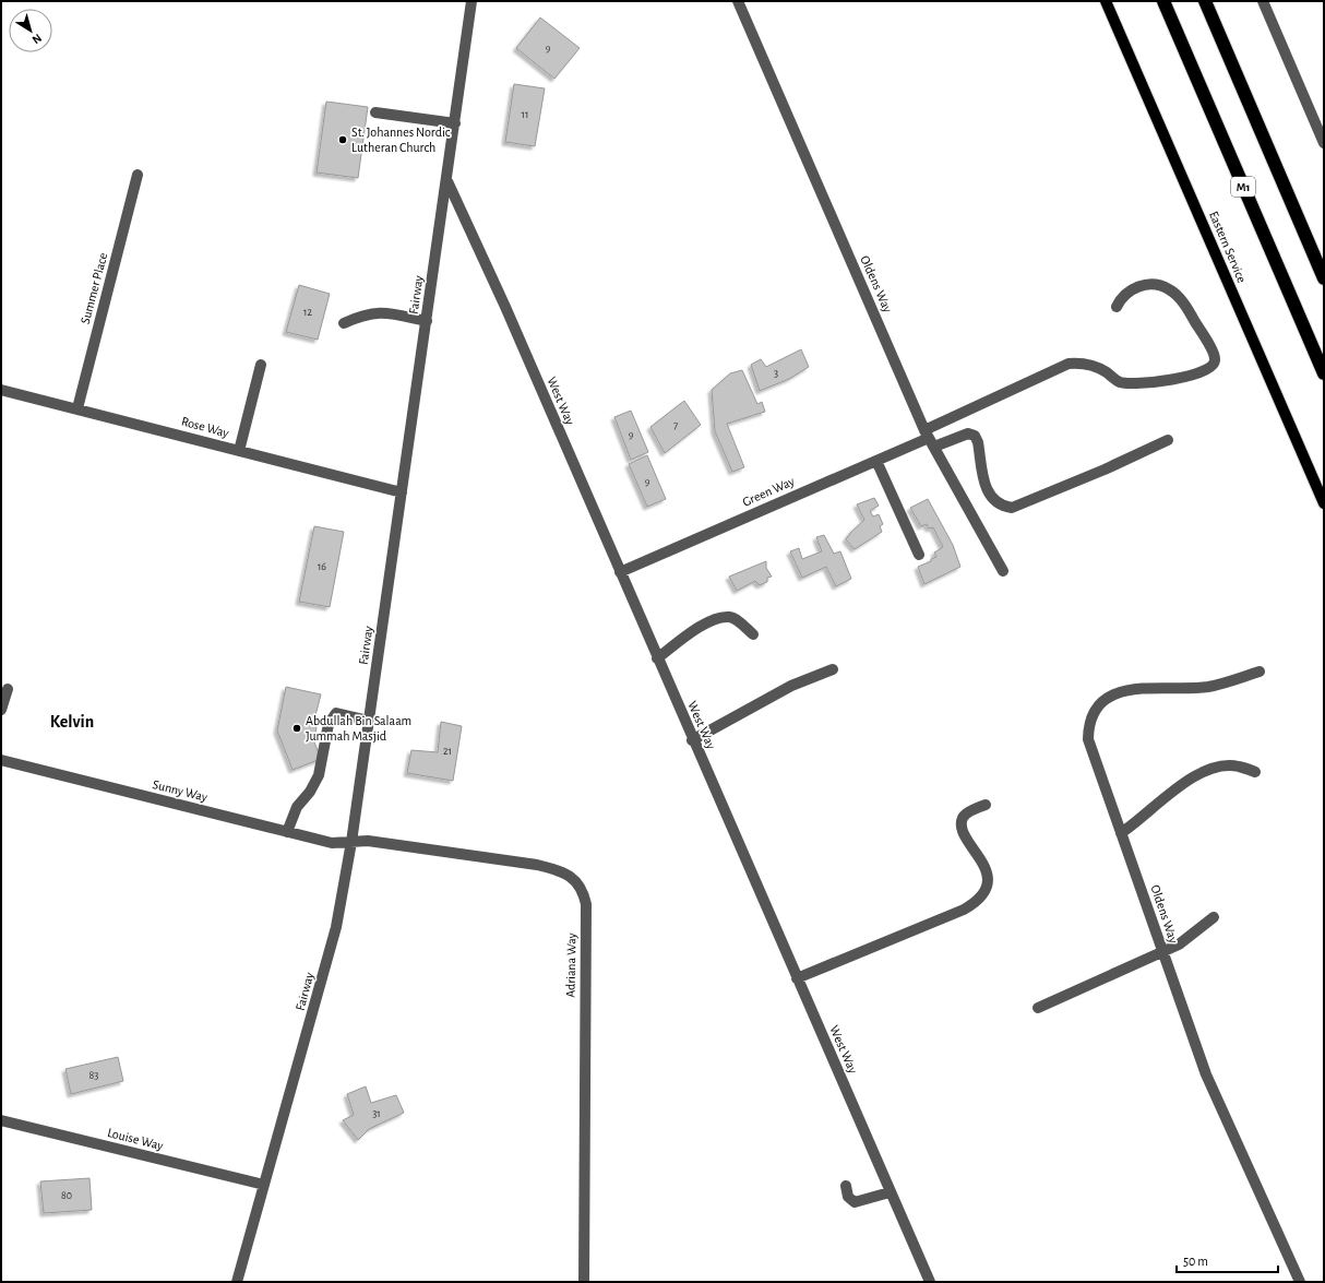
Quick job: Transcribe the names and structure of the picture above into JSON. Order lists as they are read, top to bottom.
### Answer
{
  "streets": {
    "highway": ["M1"],
    "main road": ["Eastern Service"],
    "street": [
      "Oldens Way",
      "Summer Place",
      "Fairway",
      "West Way",
      "Rose Way",
      "Green Way",
      "Sunny Way",
      "Adriana Way",
      "Louise Way"
    ]
  },
  "crossings": [
    ["Oldens Way", "Green Way"],
    ["Summer Place", "Rose Way"],
    ["Fairway", "West Way"],
    ["Fairway", "Rose Way"],
    ["Fairway", "Sunny Way"],
    ["Fairway", "Adriana Way"],
    ["Fairway", "Louise Way"],
    ["West Way", "Green Way"],
    ["Sunny Way", "Adriana Way"]
  ],
  "districts": ["Kelvin"],
  "places": ["St. Johannes Nordic Lutheran Church", "Abdullah Bin Salaam Jummah Masjid"],
  "house_numbers": [
    "9",
    "11",
    "12",
    "3",
    "7",
    "9",
    "9",
    "16",
    "21",
    "83",
    "31",
    "80"
  ],
  "scale_bar": "50 m",
  "north": "bottom right"
}
